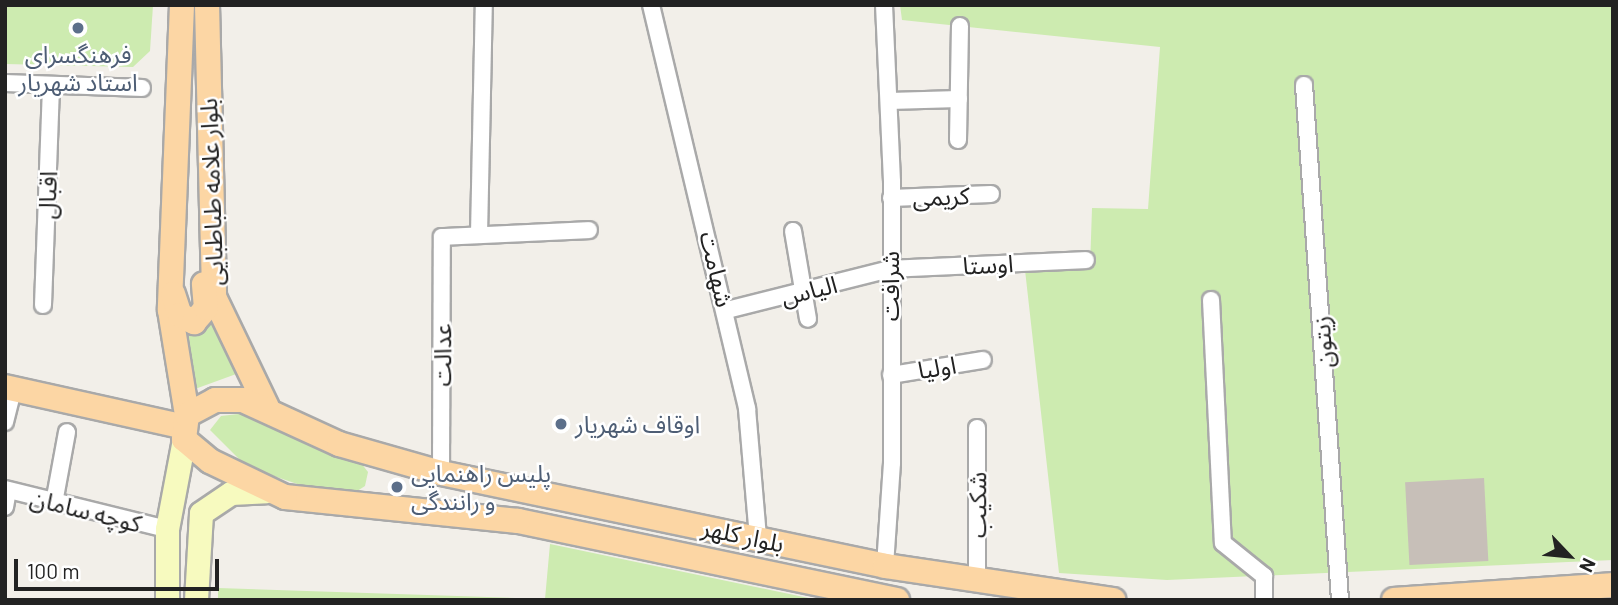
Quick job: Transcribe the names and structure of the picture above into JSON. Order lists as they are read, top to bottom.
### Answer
{
  "streets": {
    "main road": ["بلوار علامه طباطبایی", "بلوار کلهر"],
    "street": [
      "اقبال",
      "کریمی",
      "اوستا",
      "شهامت",
      "شرافت",
      "الیاس",
      "زیتون",
      "عدالت",
      "اولیا",
      "شکیب",
      "کوچه سامان"
    ]
  },
  "crossings": [
    ["بلوار علامه طباطبایی", "بلوار کلهر"],
    ["کریمی", "شرافت"],
    ["اوستا", "شرافت"],
    ["اوستا", "الیاس"],
    ["شهامت", "الیاس"],
    ["شهامت", "بلوار کلهر"],
    ["شرافت", "الیاس"],
    ["شرافت", "اولیا"],
    ["شرافت", "بلوار کلهر"],
    ["عدالت", "بلوار کلهر"],
    ["شکیب", "بلوار کلهر"]
  ],
  "places": ["فرهنگسرای استاد شهریار", "اوقاف شهریار", "پلیس راهنمایی و رانندگی"],
  "scale_bar": "100 m",
  "north": "bottom right"
}
